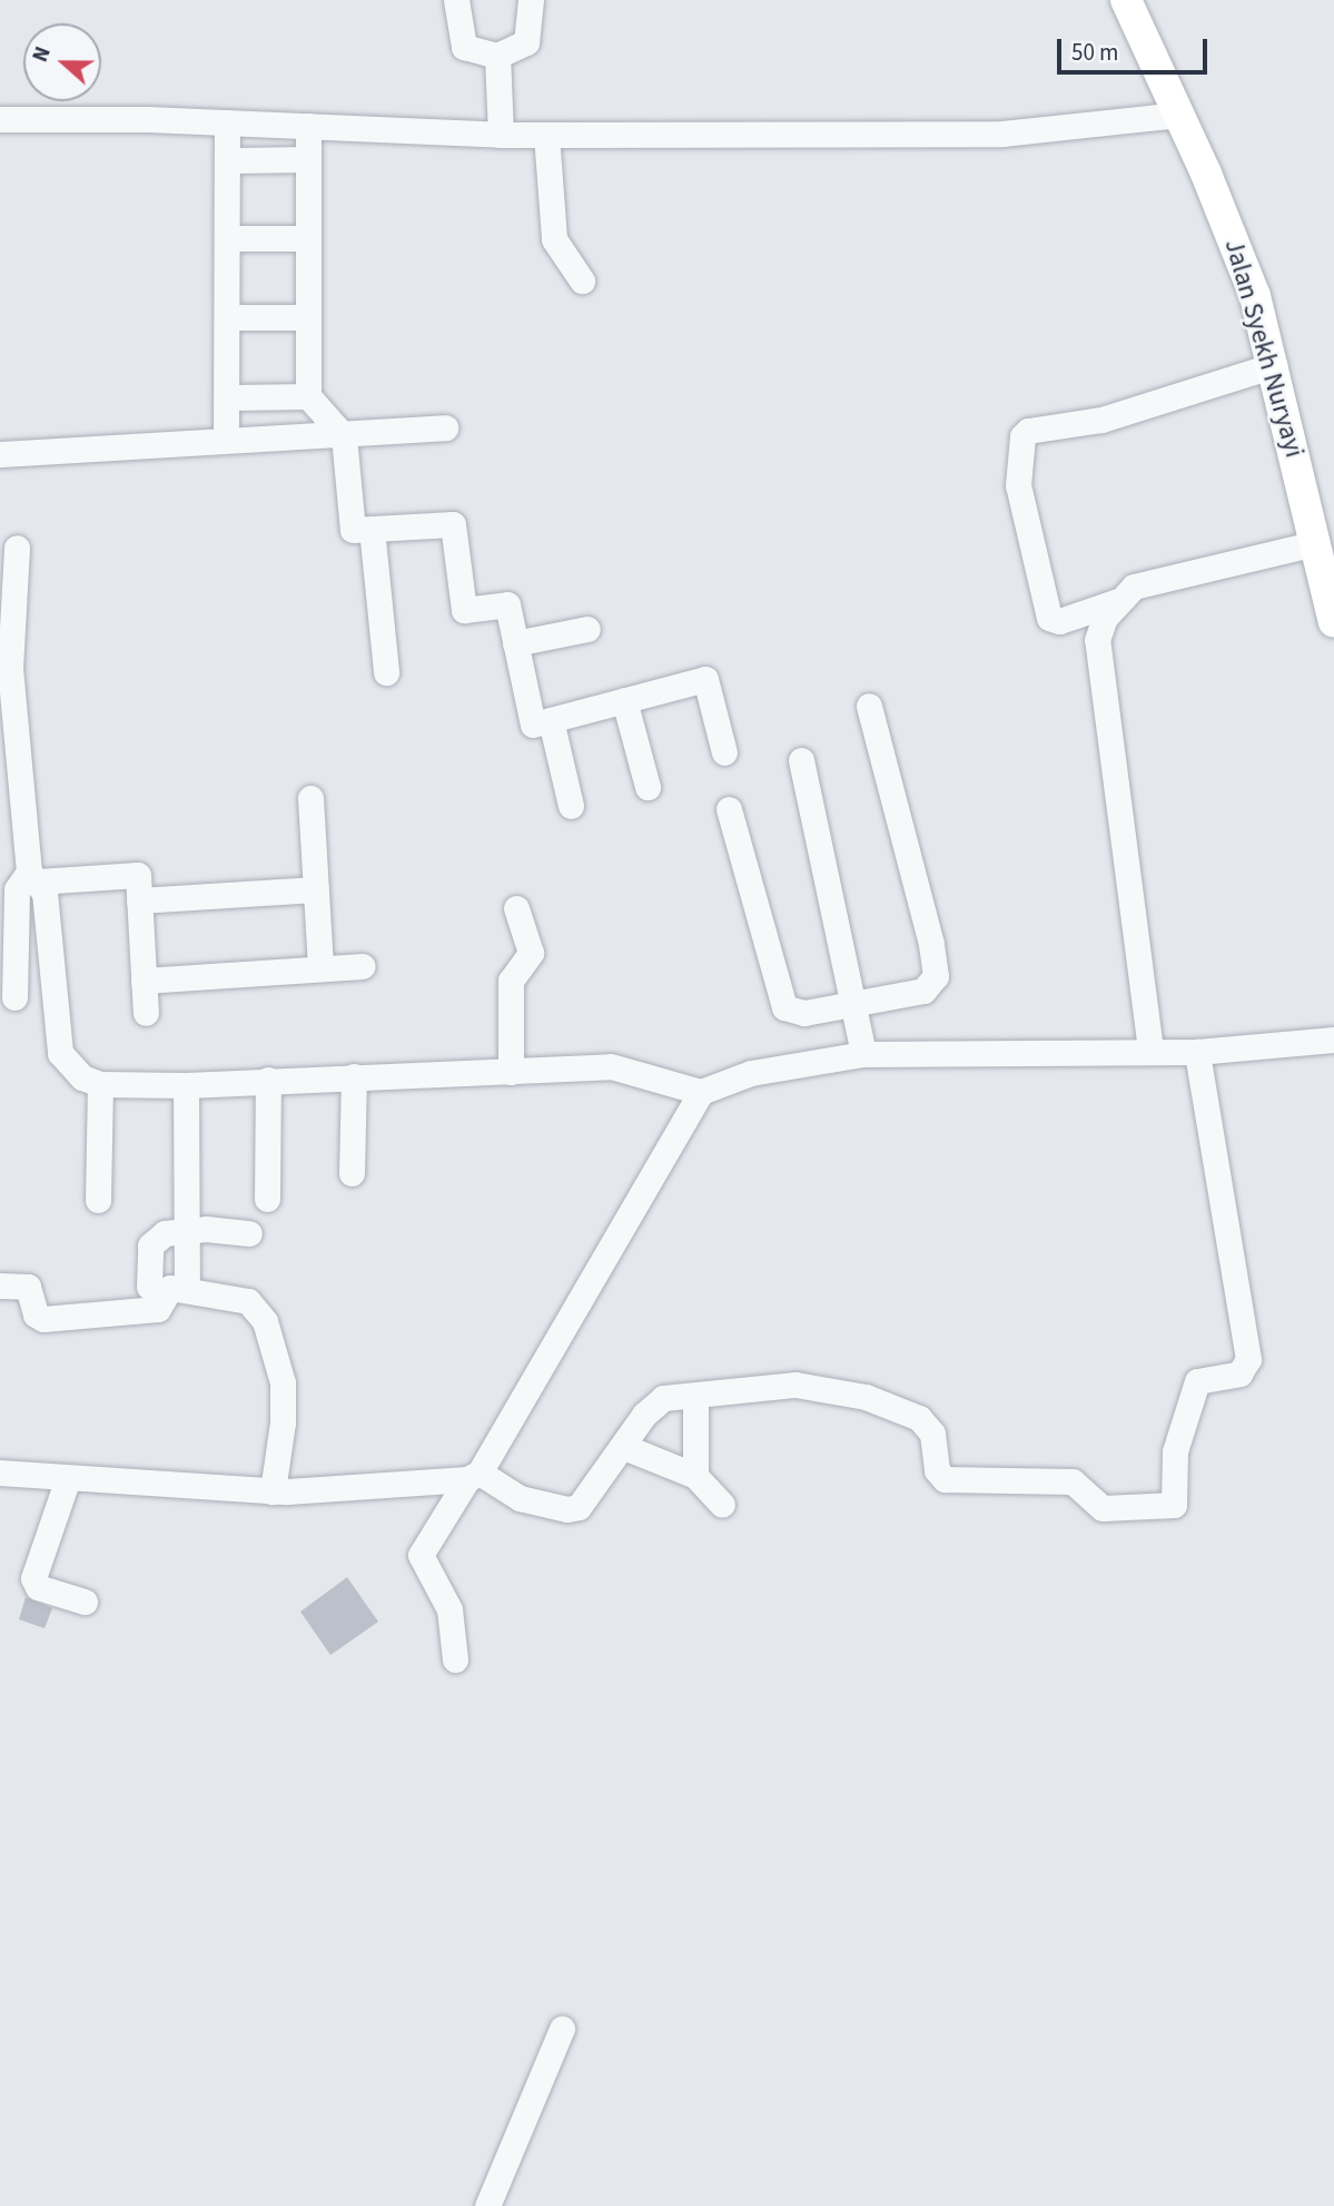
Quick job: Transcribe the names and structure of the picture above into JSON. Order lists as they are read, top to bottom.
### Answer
{
  "streets": {
    "main road": ["Jalan Syekh Nuryayi"]
  },
  "scale_bar": "50 m",
  "north": "left"
}
